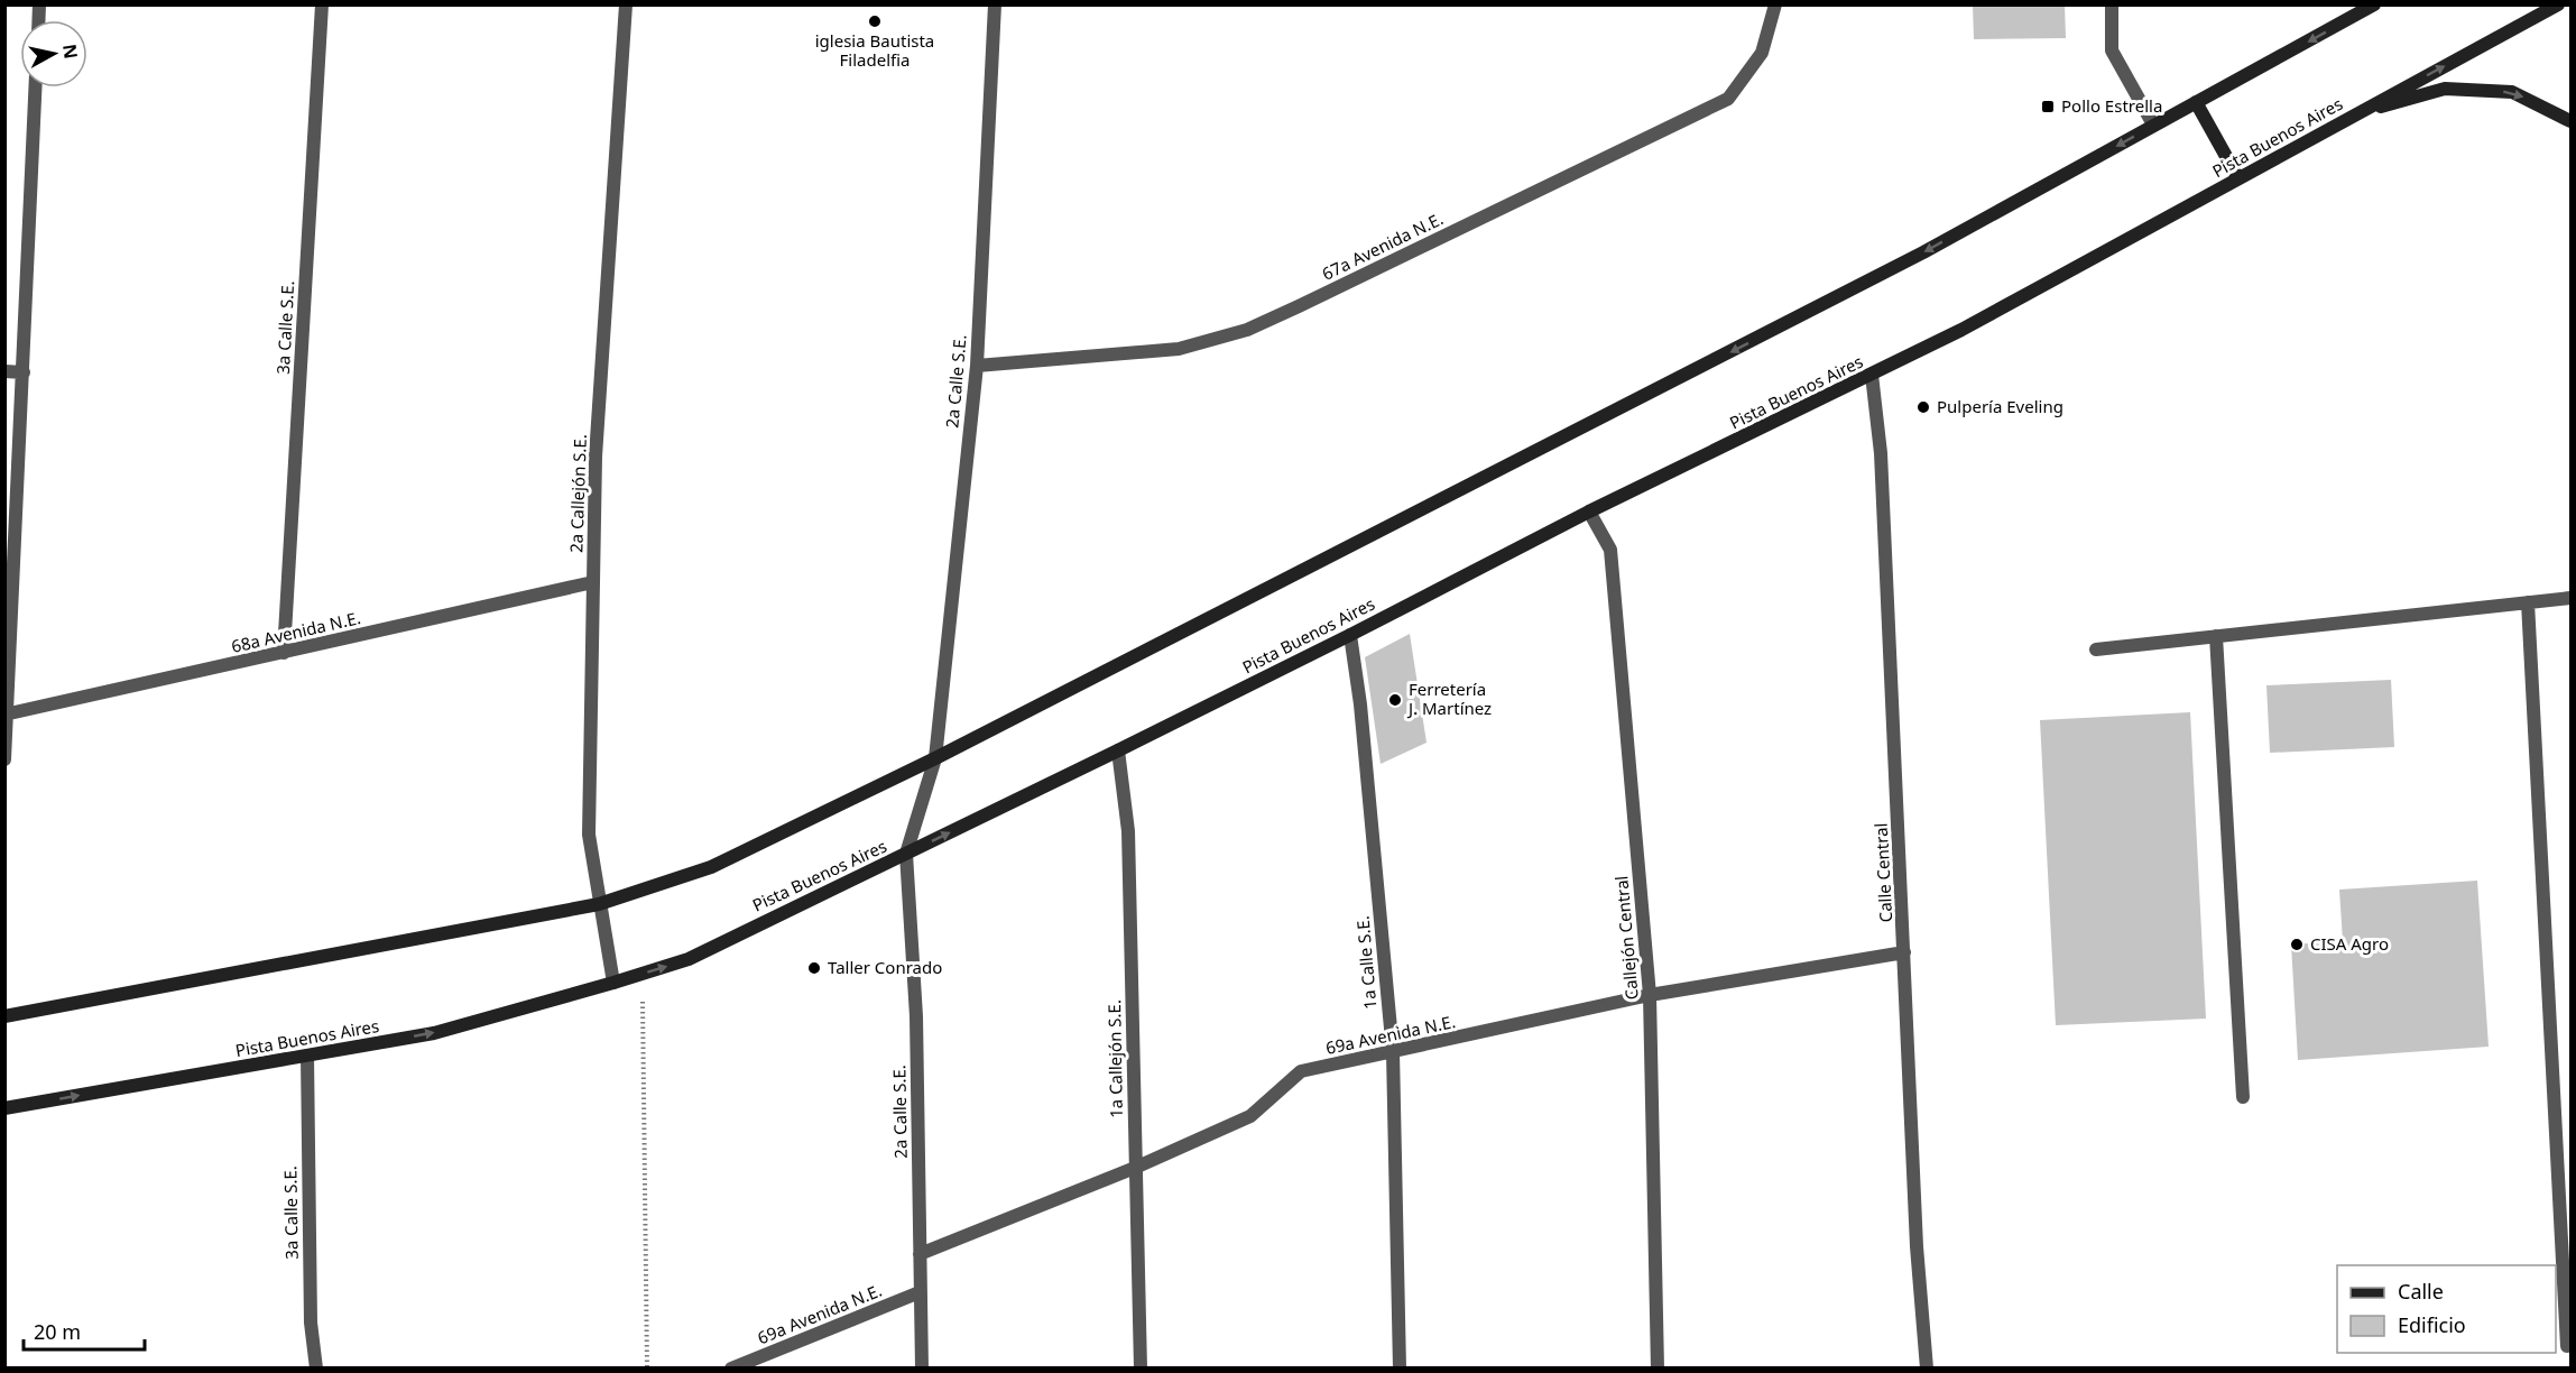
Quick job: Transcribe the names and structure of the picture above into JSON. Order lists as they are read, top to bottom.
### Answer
{
  "streets": {
    "main road": ["Pista Buenos Aires"],
    "street": [
      "67a Avenida N.E.",
      "3a Calle S.E.",
      "2a Calle S.E.",
      "2a Callejón S.E.",
      "68a Avenida N.E.",
      "Calle Central",
      "Callejón Central",
      "1a Calle S.E.",
      "69a Avenida N.E.",
      "1a Callejón S.E."
    ]
  },
  "crossings": [
    ["Pista Buenos Aires", "3a Calle S.E."],
    ["Pista Buenos Aires", "2a Calle S.E."],
    ["Pista Buenos Aires", "2a Callejón S.E."],
    ["Pista Buenos Aires", "Calle Central"],
    ["Pista Buenos Aires", "Callejón Central"],
    ["Pista Buenos Aires", "1a Calle S.E."],
    ["Pista Buenos Aires", "1a Callejón S.E."],
    ["67a Avenida N.E.", "2a Calle S.E."],
    ["3a Calle S.E.", "68a Avenida N.E."],
    ["2a Calle S.E.", "69a Avenida N.E."],
    ["2a Callejón S.E.", "68a Avenida N.E."],
    ["Calle Central", "69a Avenida N.E."],
    ["Callejón Central", "69a Avenida N.E."],
    ["1a Calle S.E.", "69a Avenida N.E."],
    ["69a Avenida N.E.", "1a Callejón S.E."]
  ],
  "places": {
    "other": [
      "iglesia Bautista Filadelfia",
      "Pulpería Eveling",
      "Ferretería J. Martínez",
      "CISA Agro",
      "Taller Conrado"
    ],
    "transit": ["Pollo Estrella"]
  },
  "legend": ["Calle", "Edificio"],
  "scale_bar": "20 m",
  "north": "right"
}
